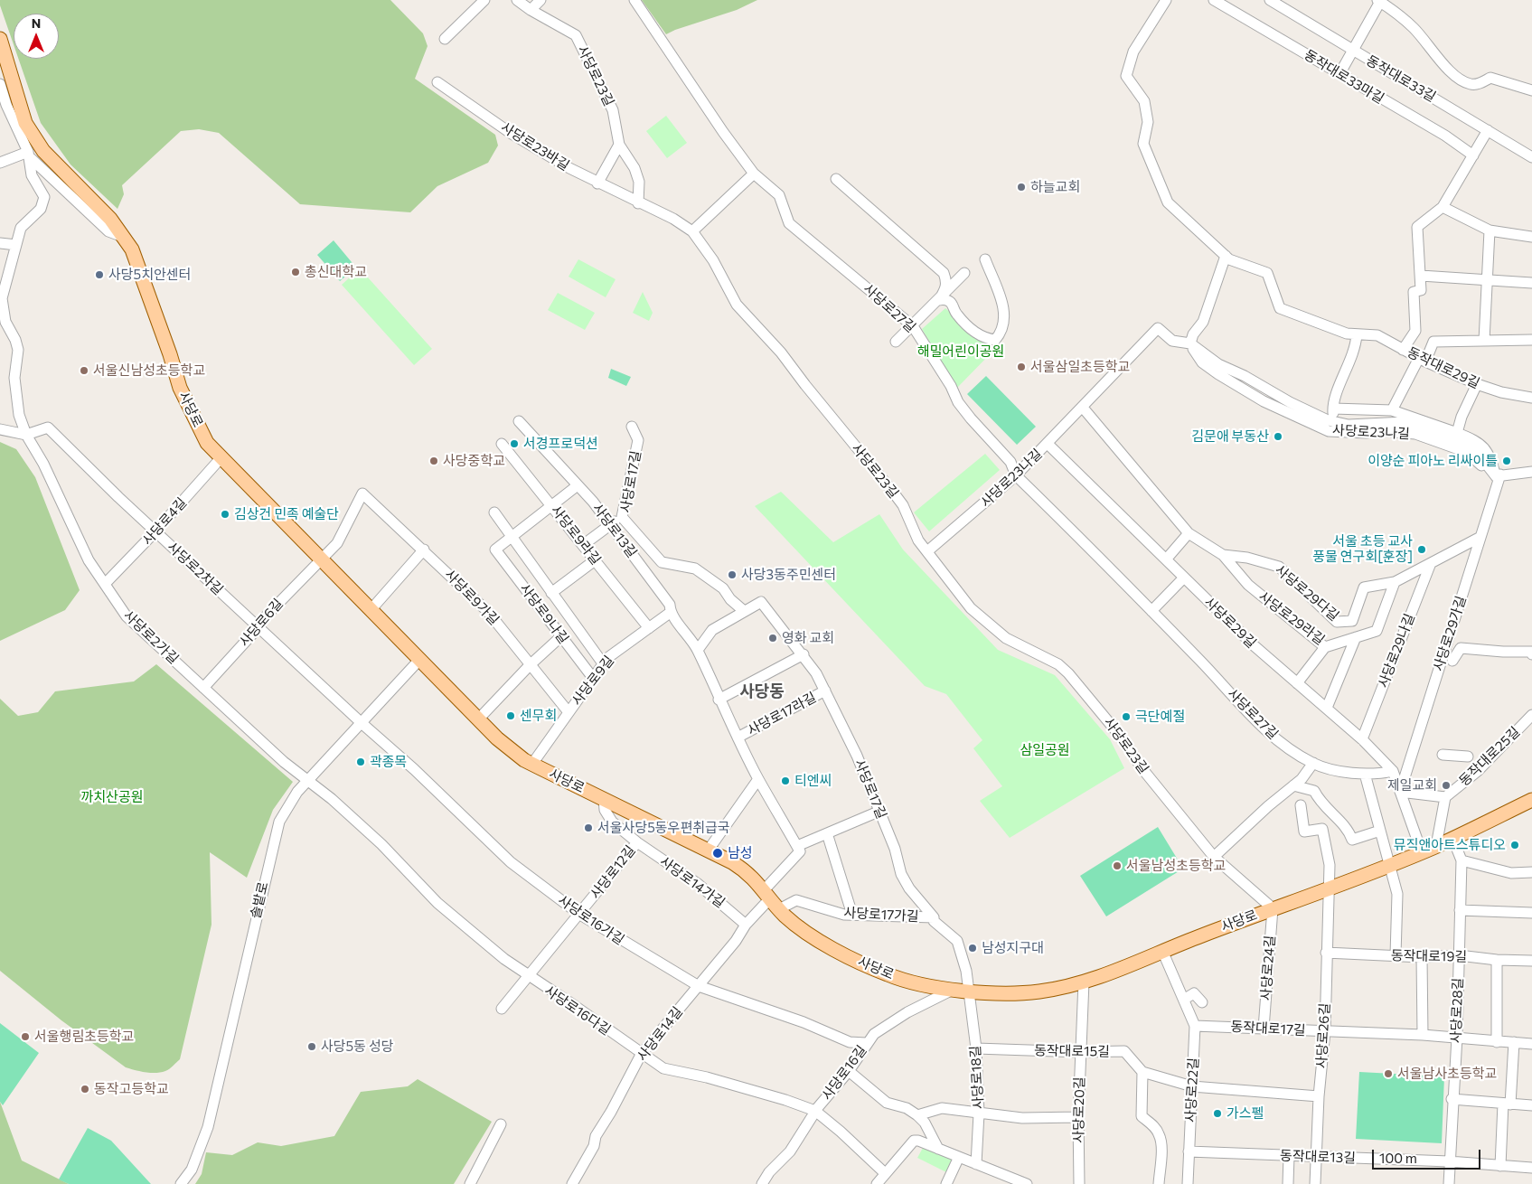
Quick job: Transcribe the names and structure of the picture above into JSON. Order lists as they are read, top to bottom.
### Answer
{
  "streets": {
    "main road": ["사당로"],
    "street": [
      "사당로23길",
      "동작대로33마길",
      "동작대로33길",
      "사당로23바길",
      "사당로27길",
      "동작대로29길",
      "사당로23나길",
      "사당로17길",
      "사당로4길",
      "사당로13길",
      "사당로9라길",
      "사당로2차길",
      "사당로29다길",
      "사당로9가길",
      "사당로9나길",
      "사당로29라길",
      "사당로6길",
      "사당로29길",
      "사당로29가길",
      "사당로2가길",
      "사당로29나길",
      "사당로9길",
      "사당로17라길",
      "동작대로25길",
      "사당로12길",
      "사당로14가길",
      "솔밭로",
      "사당로17가길",
      "사당로16가길",
      "동작대로19길",
      "사당로24길",
      "사당로16다길",
      "사당로28길",
      "동작대로17길",
      "사당로14길",
      "사당로26길",
      "동작대로15길",
      "사당로16길",
      "사당로18길",
      "사당로22길",
      "사당로20길",
      "동작대로13길"
    ]
  },
  "crossings": [
    ["사당로23길", "사당로23바길"],
    ["사당로23길", "사당로"],
    ["사당로23길", "사당로23나길"],
    ["사당로23길", "사당로24길"],
    ["사당로27길", "사당로23나길"],
    ["사당로27길", "사당로29길"],
    ["사당로", "사당로17길"],
    ["사당로", "사당로4길"],
    ["사당로", "사당로6길"],
    ["사당로", "사당로29길"],
    ["사당로", "사당로9길"],
    ["사당로", "사당로12길"],
    ["사당로", "솔밭로"],
    ["사당로", "사당로17가길"],
    ["사당로", "사당로24길"],
    ["사당로", "사당로28길"],
    ["사당로", "사당로14길"],
    ["사당로", "사당로26길"],
    ["사당로", "사당로16길"],
    ["사당로", "사당로18길"],
    ["사당로", "사당로22길"],
    ["사당로", "사당로20길"],
    ["사당로23나길", "사당로29다길"],
    ["사당로23나길", "사당로29길"],
    ["사당로23나길", "사당로29가길"],
    ["사당로17길", "사당로17라길"],
    ["사당로17길", "사당로17가길"],
    ["사당로17길", "사당로18길"],
    ["사당로4길", "사당로2차길"],
    ["사당로4길", "사당로2가길"],
    ["사당로13길", "사당로9길"],
    ["사당로13길", "사당로17라길"],
    ["사당로9라길", "사당로9길"],
    ["사당로2차길", "사당로6길"],
    ["사당로2차길", "사당로2가길"],
    ["사당로2차길", "솔밭로"],
    ["사당로2차길", "사당로16가길"],
    ["사당로29다길", "사당로29라길"],
    ["사당로29다길", "사당로29가길"],
    ["사당로29다길", "사당로29나길"],
    ["사당로9가길", "사당로6길"],
    ["사당로9가길", "사당로9길"],
    ["사당로9나길", "사당로9길"],
    ["사당로6길", "사당로2가길"],
    ["사당로29길", "사당로29가길"],
    ["사당로29길", "사당로29나길"],
    ["사당로2가길", "솔밭로"],
    ["사당로2가길", "사당로16다길"],
    ["사당로12길", "사당로14가길"],
    ["사당로12길", "사당로16가길"],
    ["사당로12길", "사당로16다길"],
    ["사당로14가길", "사당로14길"],
    ["솔밭로", "사당로16가길"],
    ["솔밭로", "사당로16다길"],
    ["사당로16가길", "사당로14길"],
    ["사당로16가길", "사당로16길"],
    ["동작대로19길", "사당로28길"],
    ["동작대로19길", "사당로26길"],
    ["사당로24길", "동작대로17길"],
    ["사당로16다길", "사당로14길"],
    ["사당로16다길", "사당로16길"],
    ["사당로28길", "동작대로17길"],
    ["사당로28길", "동작대로13길"],
    ["동작대로17길", "사당로26길"],
    ["동작대로17길", "사당로22길"],
    ["사당로26길", "동작대로13길"],
    ["동작대로15길", "사당로18길"],
    ["동작대로15길", "사당로20길"],
    ["사당로22길", "동작대로13길"]
  ],
  "districts": ["사당동"],
  "parks": ["해밀어린이공원", "삼일공원", "까치산공원"],
  "places": [
    "하늘교회",
    "총신대학교",
    "사당5치안센터",
    "서울삼일초등학교",
    "서울신남성초등학교",
    "김문애 부동산",
    "서경프로덕션",
    "사당중학교",
    "이양순 피아노 리싸이틀",
    "김상건 민족 예술단",
    "서울 초등 교사 풍물 연구회[훈장]",
    "사당3동주민센터",
    "영화 교회",
    "센무회",
    "극단예절",
    "곽종목",
    "티엔씨",
    "제일교회",
    "서울사당5동우편취급국",
    "뮤직앤아트스튜디오",
    "남성",
    "서울남성초등학교",
    "남성지구대",
    "서울행림초등학교",
    "사당5동 성당",
    "서울남사초등학교",
    "동작고등학교",
    "가스펠"
  ],
  "scale_bar": "100 m",
  "north": "top"
}
